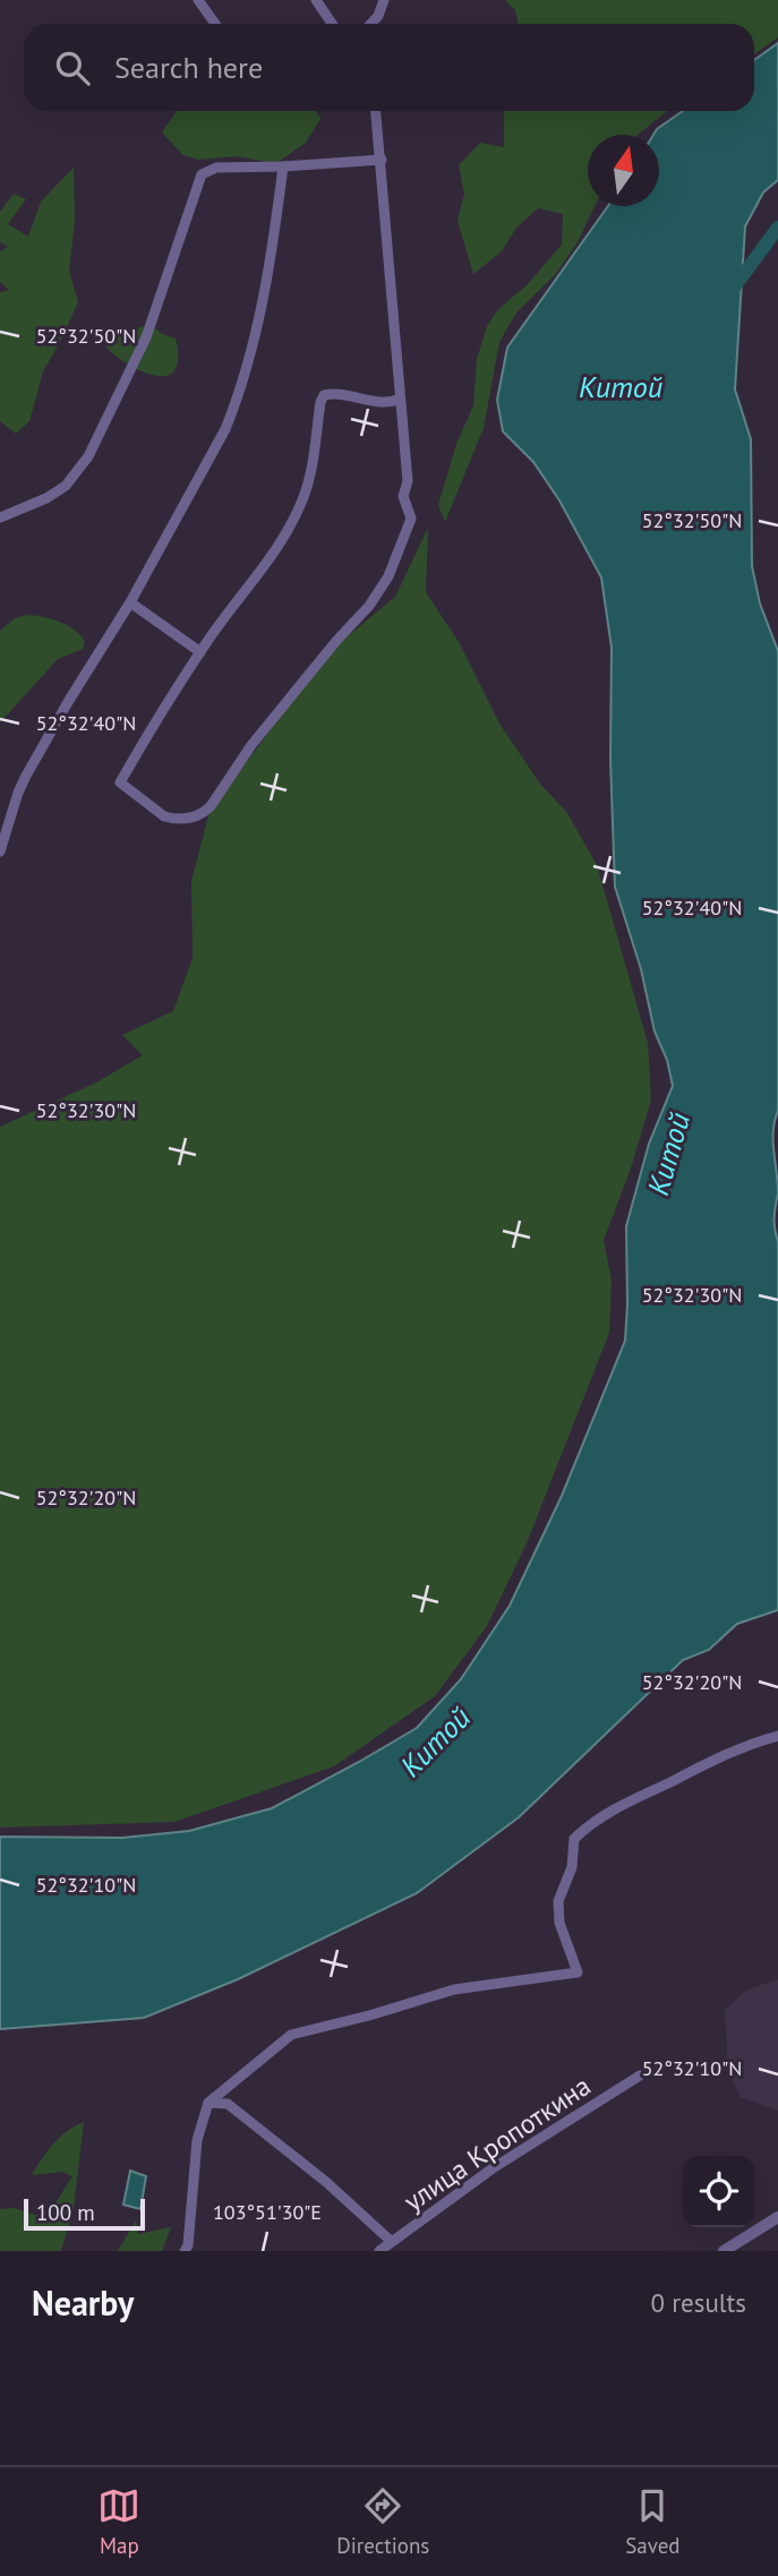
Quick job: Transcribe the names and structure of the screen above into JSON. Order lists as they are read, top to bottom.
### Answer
{
  "streets": {
    "street": ["улица Кропоткина"]
  },
  "water": ["Китой"],
  "scale_bar": "100 m",
  "north": "top",
  "page": {
    "search": "Search here",
    "scale": "100 m",
    "heading": ["Nearby", "0 results"],
    "nav": ["Map", "Directions", "Saved"]
  },
  "coordinates": [
    "52°32'50\"N",
    "52°32'40\"N",
    "52°32'30\"N",
    "52°32'20\"N",
    "52°32'10\"N",
    "103°51'30\"E"
  ]
}
